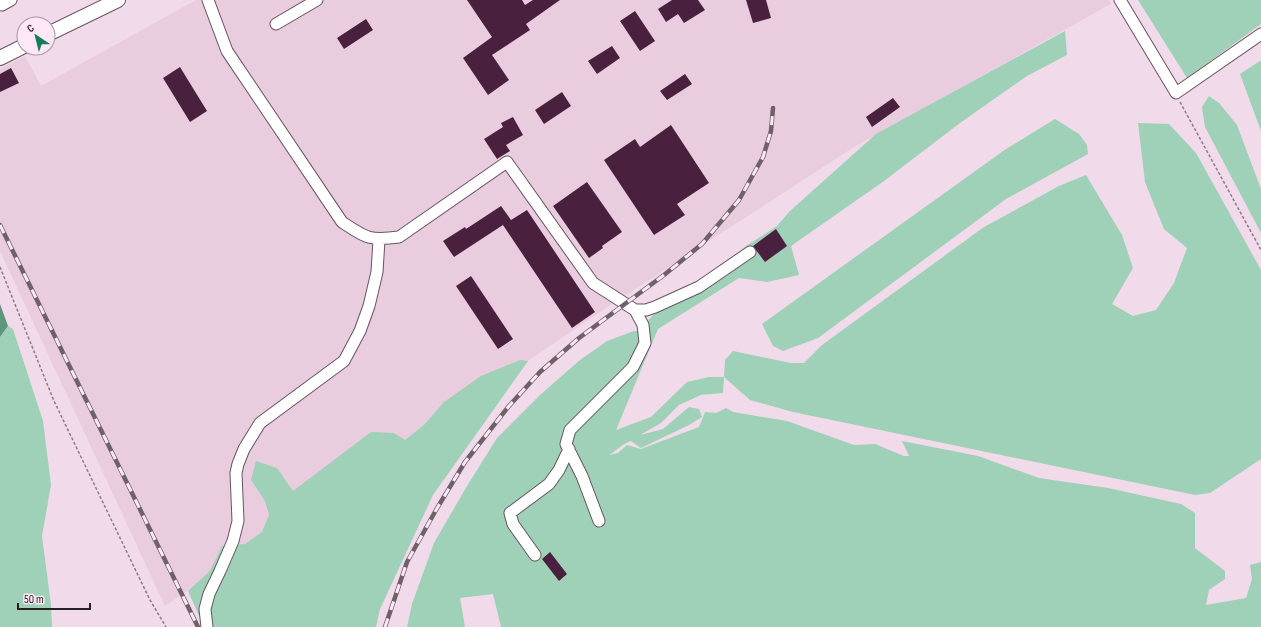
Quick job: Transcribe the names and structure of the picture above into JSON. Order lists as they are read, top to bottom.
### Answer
{
  "scale_bar": "50 m",
  "north": "top left"
}
